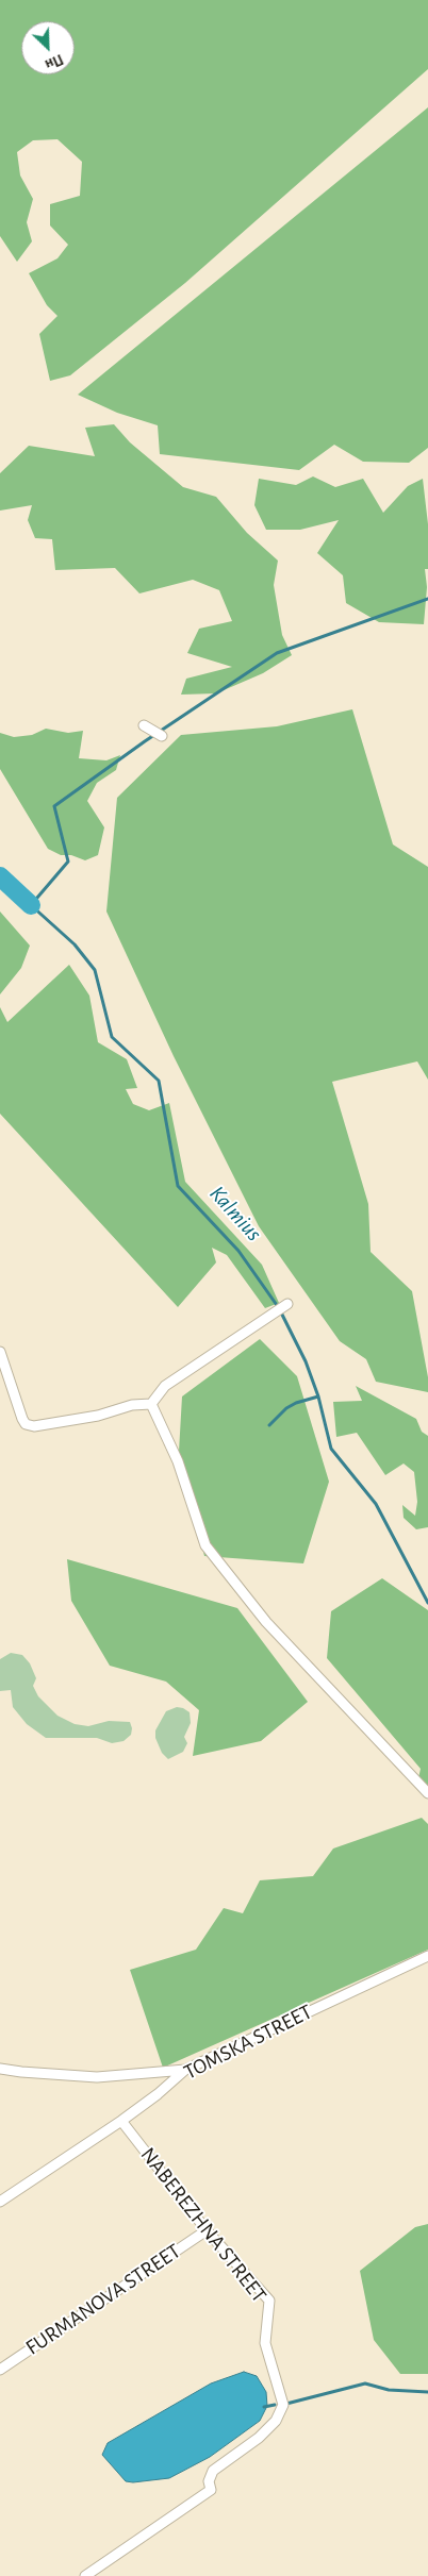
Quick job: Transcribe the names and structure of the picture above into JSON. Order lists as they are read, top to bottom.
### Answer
{
  "streets": {
    "street": ["TOMSKA STREET", "NABEREZHNA STREET", "FURMANOVA STREET"]
  },
  "crossings": [
    ["TOMSKA STREET", "NABEREZHNA STREET"],
    ["NABEREZHNA STREET", "FURMANOVA STREET"]
  ],
  "water": ["Kalmius"],
  "north": "bottom right"
}
